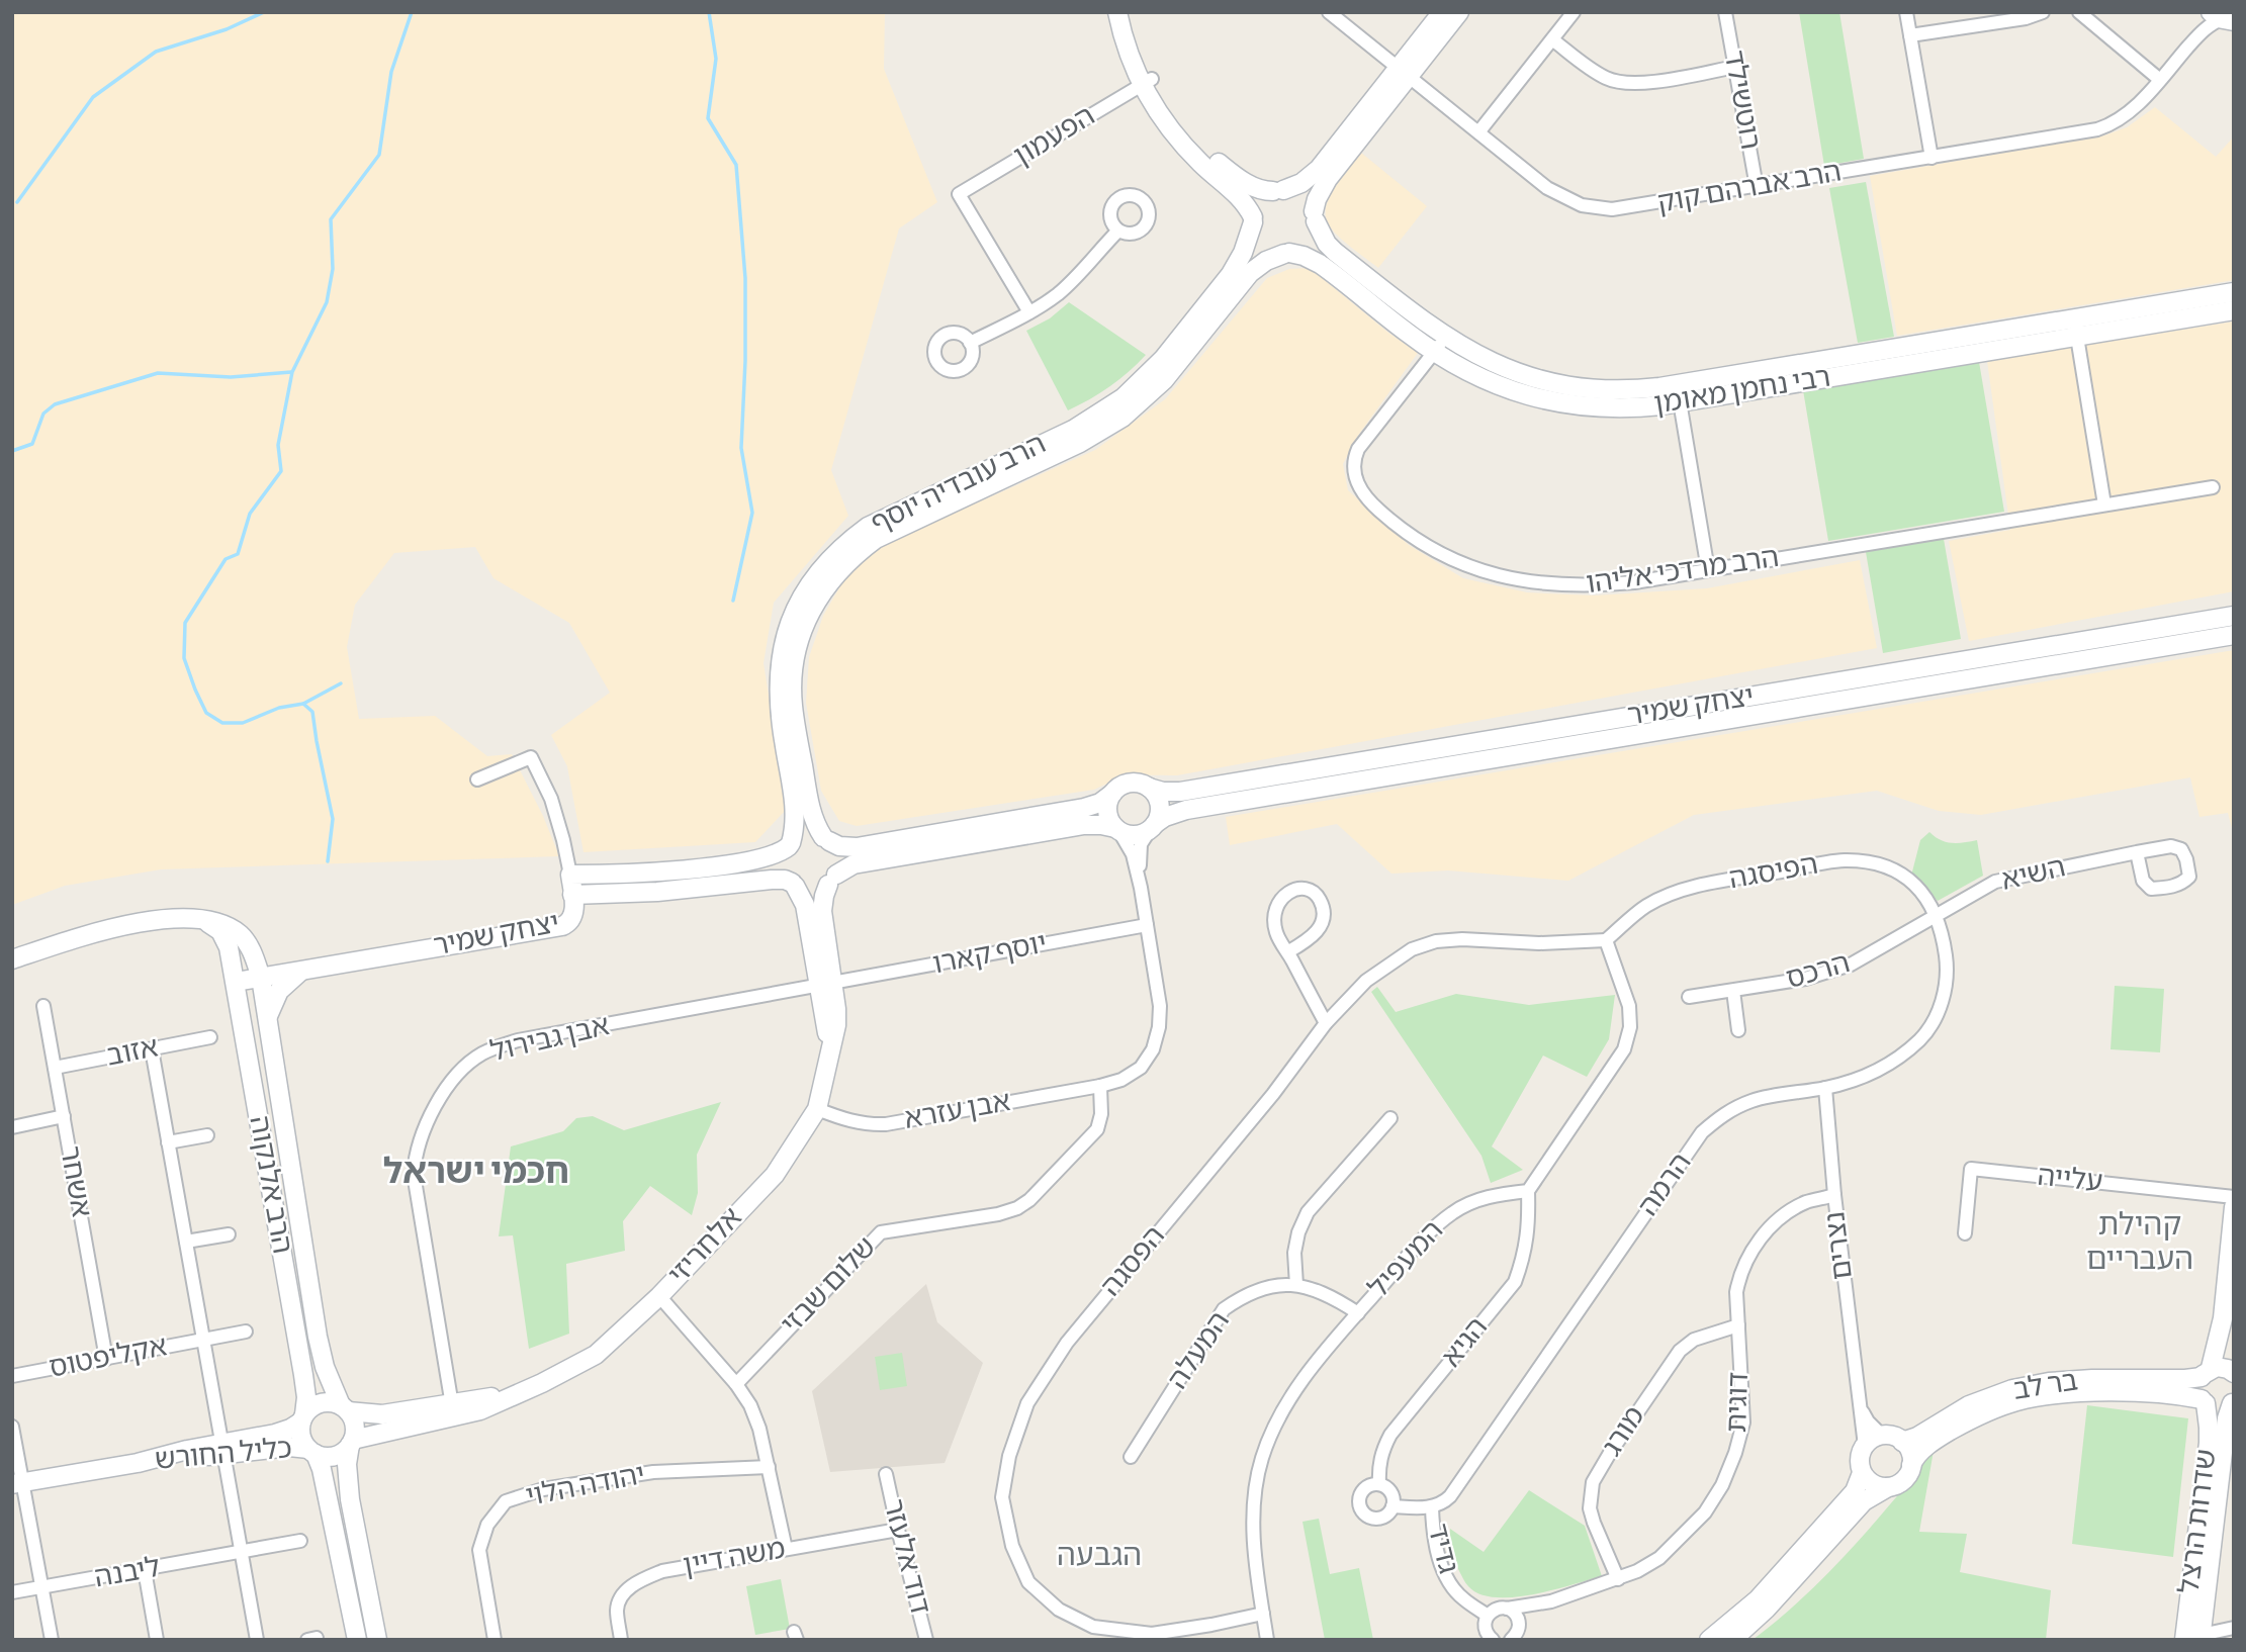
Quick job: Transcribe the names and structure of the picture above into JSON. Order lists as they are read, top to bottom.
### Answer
{
  "streets": {
    "street": [
      "רוטשילד",
      "הפעמון",
      "הרב אברהם קוק",
      "רבי נחמן מאומן",
      "הרב עובדיה יוסף",
      "הרב מרדכי אליהו",
      "יצחק שמיר",
      "הפיסגה",
      "השיא",
      "יוסף קארו",
      "הרכס",
      "אבן גבירול",
      "אזוב",
      "אבן עזרא",
      "עלייה",
      "אשחר",
      "הרב אלנקוה",
      "הרמה",
      "נצרים",
      "אלחריזי",
      "המעפיל",
      "הפסגה",
      "שלום שבזי",
      "הגיא",
      "המעלה",
      "אקליפטוס",
      "בר לב",
      "דוגית",
      "מורג",
      "כליל החורש",
      "יהודה הלוי",
      "שדרות הרצל",
      "גדיד",
      "דוד אלעזר",
      "משה דיין",
      "ליבנה"
    ]
  },
  "crossings": [
    ["רוטשילד", "הרב אברהם קוק"],
    ["רבי נחמן מאומן", "הרב עובדיה יוסף"],
    ["רבי נחמן מאומן", "הרב מרדכי אליהו"],
    ["הרב עובדיה יוסף", "יצחק שמיר"],
    ["הרב עובדיה יוסף", "אלחריזי"],
    ["יצחק שמיר", "אלחריזי"],
    ["הפיסגה", "השיא"],
    ["הפיסגה", "הרכס"],
    ["הפיסגה", "הרמה"],
    ["הפיסגה", "הפסגה"],
    ["השיא", "הרכס"],
    ["השיא", "הרמה"],
    ["יוסף קארו", "אבן גבירול"],
    ["יוסף קארו", "אלחריזי"],
    ["הרכס", "הרמה"],
    ["אבן גבירול", "אלחריזי"],
    ["אזוב", "אשחר"],
    ["אבן עזרא", "אלחריזי"],
    ["אבן עזרא", "שלום שבזי"],
    ["אשחר", "אקליפטוס"],
    ["הרב אלנקוה", "אלחריזי"],
    ["הרב אלנקוה", "כליל החורש"],
    ["הרמה", "נצרים"],
    ["הרמה", "גדיד"],
    ["נצרים", "בר לב"],
    ["נצרים", "דוגית"],
    ["אלחריזי", "כליל החורש"],
    ["המעפיל", "הפסגה"],
    ["המעפיל", "הגיא"],
    ["המעפיל", "המעלה"],
    ["בר לב", "שדרות הרצל"],
    ["דוגית", "מורג"],
    ["דוגית", "גדיד"],
    ["דוד אלעזר", "משה דיין"]
  ],
  "districts": ["חכמי ישראל", "קהילת העבריים", "הגבעה"]
}
